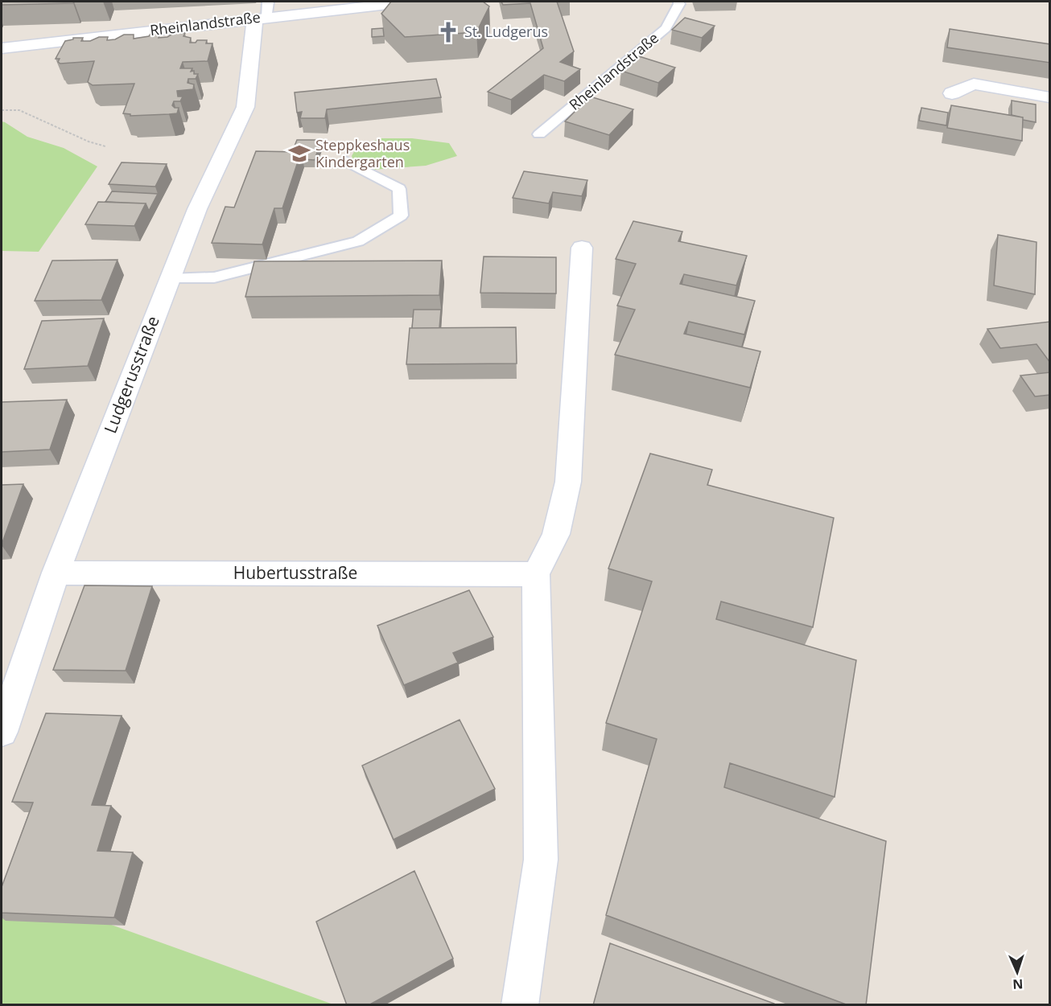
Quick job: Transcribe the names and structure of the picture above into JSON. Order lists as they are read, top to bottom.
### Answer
{
  "streets": {
    "street": ["Rheinlandstraße", "Ludgerusstraße", "Hubertusstraße"]
  },
  "crossings": [
    ["Rheinlandstraße", "Ludgerusstraße"],
    ["Ludgerusstraße", "Hubertusstraße"]
  ],
  "places": {
    "church": ["St. Ludgerus"],
    "school or university": ["Steppkeshaus Kindergarten"]
  },
  "north": "bottom"
}
